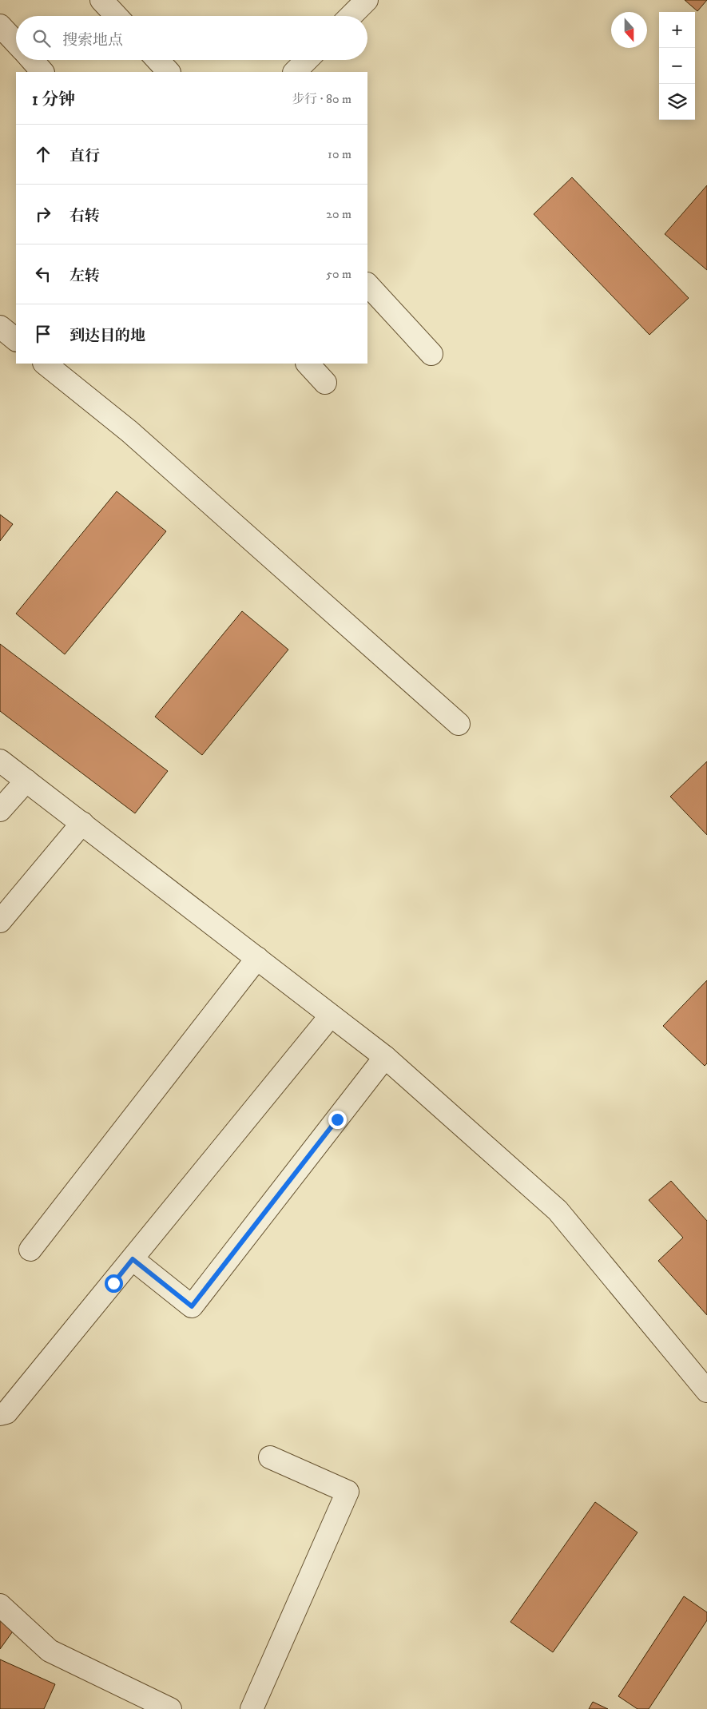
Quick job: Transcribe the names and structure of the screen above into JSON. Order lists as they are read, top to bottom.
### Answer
{
  "north": "bottom",
  "page": {
    "map_buttons": ["+", "−"],
    "search": "搜索地点",
    "heading": ["1 分钟", "步行 · 80 m"],
    "list": [
      ["直行", "10 m"],
      ["右转", "20 m"],
      ["左转", "50 m"],
      "到达目的地"
    ]
  }
}
